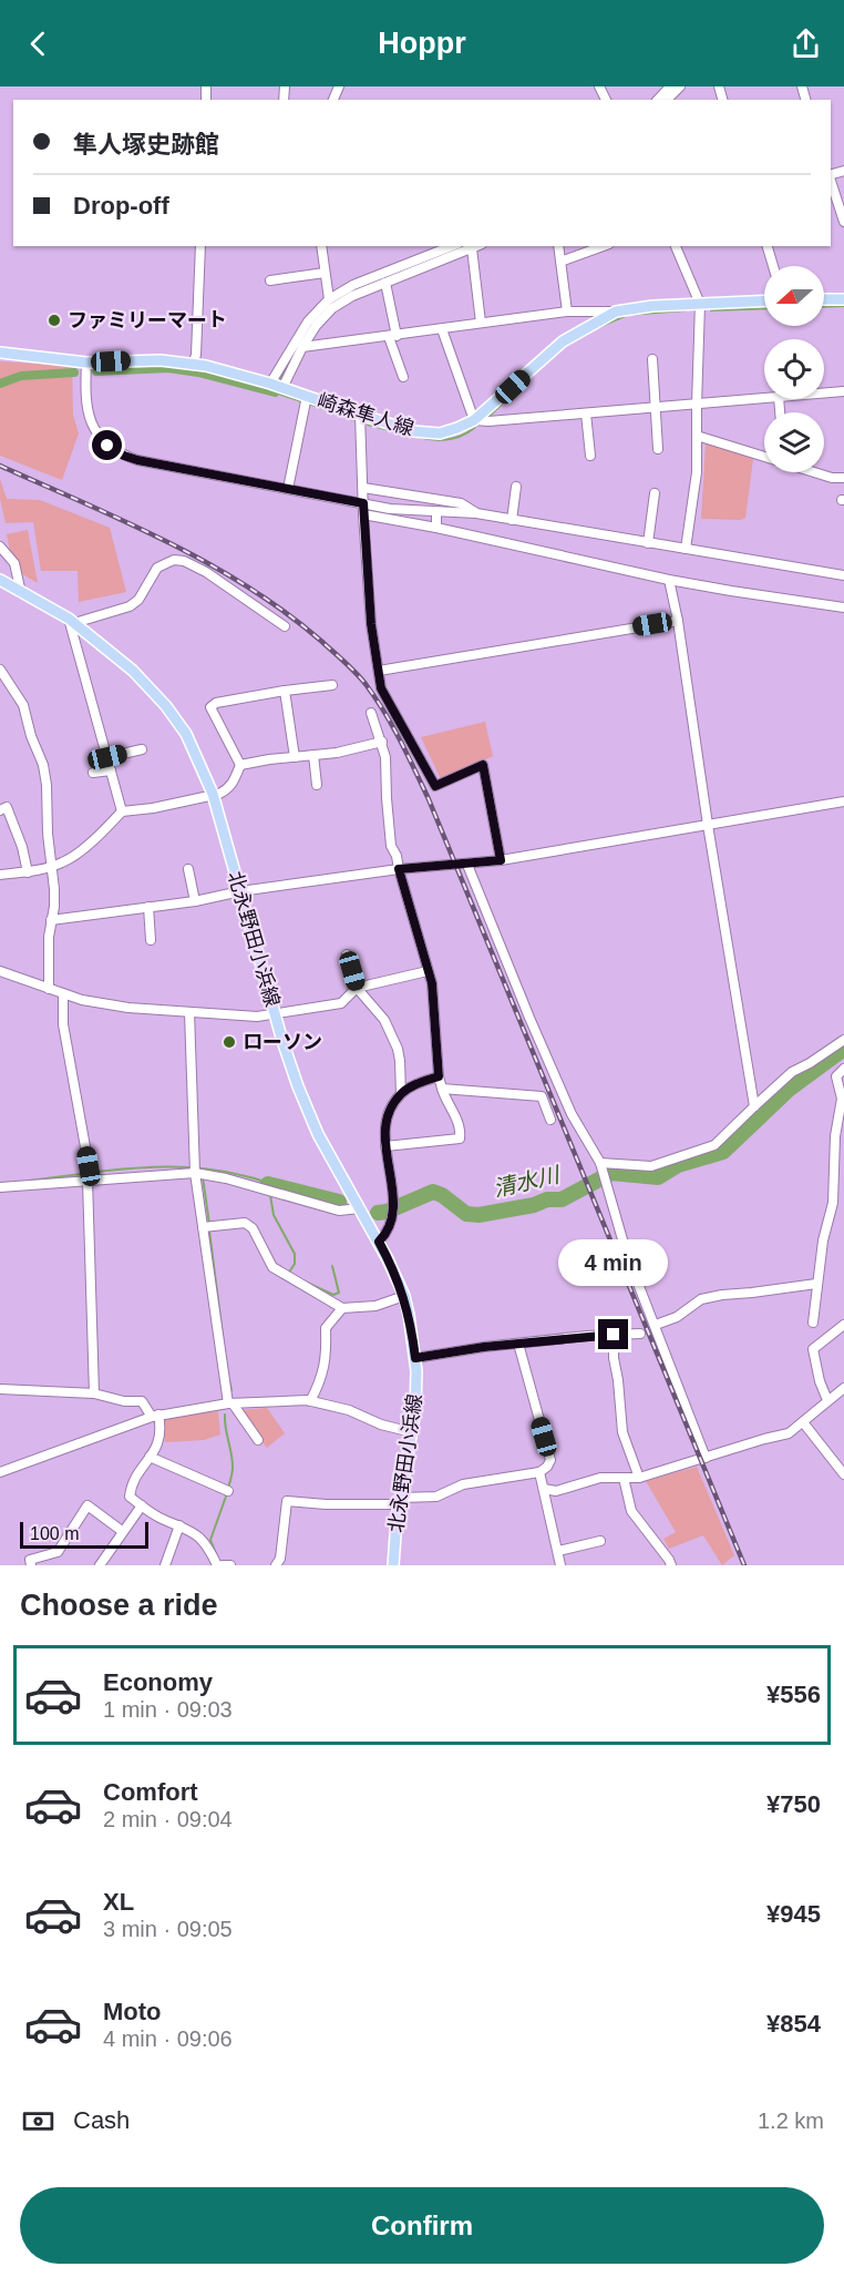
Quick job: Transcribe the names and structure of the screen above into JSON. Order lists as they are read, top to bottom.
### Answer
{
  "streets": {
    "main road": ["崎森隼人線", "北永野田小浜線"]
  },
  "water": ["清水川"],
  "places": ["ファミリーマート", "ローソン"],
  "scale_bar": "100 m",
  "north": "left",
  "page": {
    "header": "Hoppr",
    "banner": ["隼人塚史跡館", "Drop-off"],
    "bubble": "4 min",
    "scale": "100 m",
    "heading": "Choose a ride",
    "list": [
      {
        "name": "Economy",
        "note": "1 min · 09:03",
        "value": "¥556"
      },
      {
        "name": "Comfort",
        "note": "2 min · 09:04",
        "value": "¥750"
      },
      {
        "name": "XL",
        "note": "3 min · 09:05",
        "value": "¥945"
      },
      {
        "name": "Moto",
        "note": "4 min · 09:06",
        "value": "¥854"
      }
    ],
    "pay": ["Cash", "1.2 km"],
    "buttons": "Confirm"
  }
}
